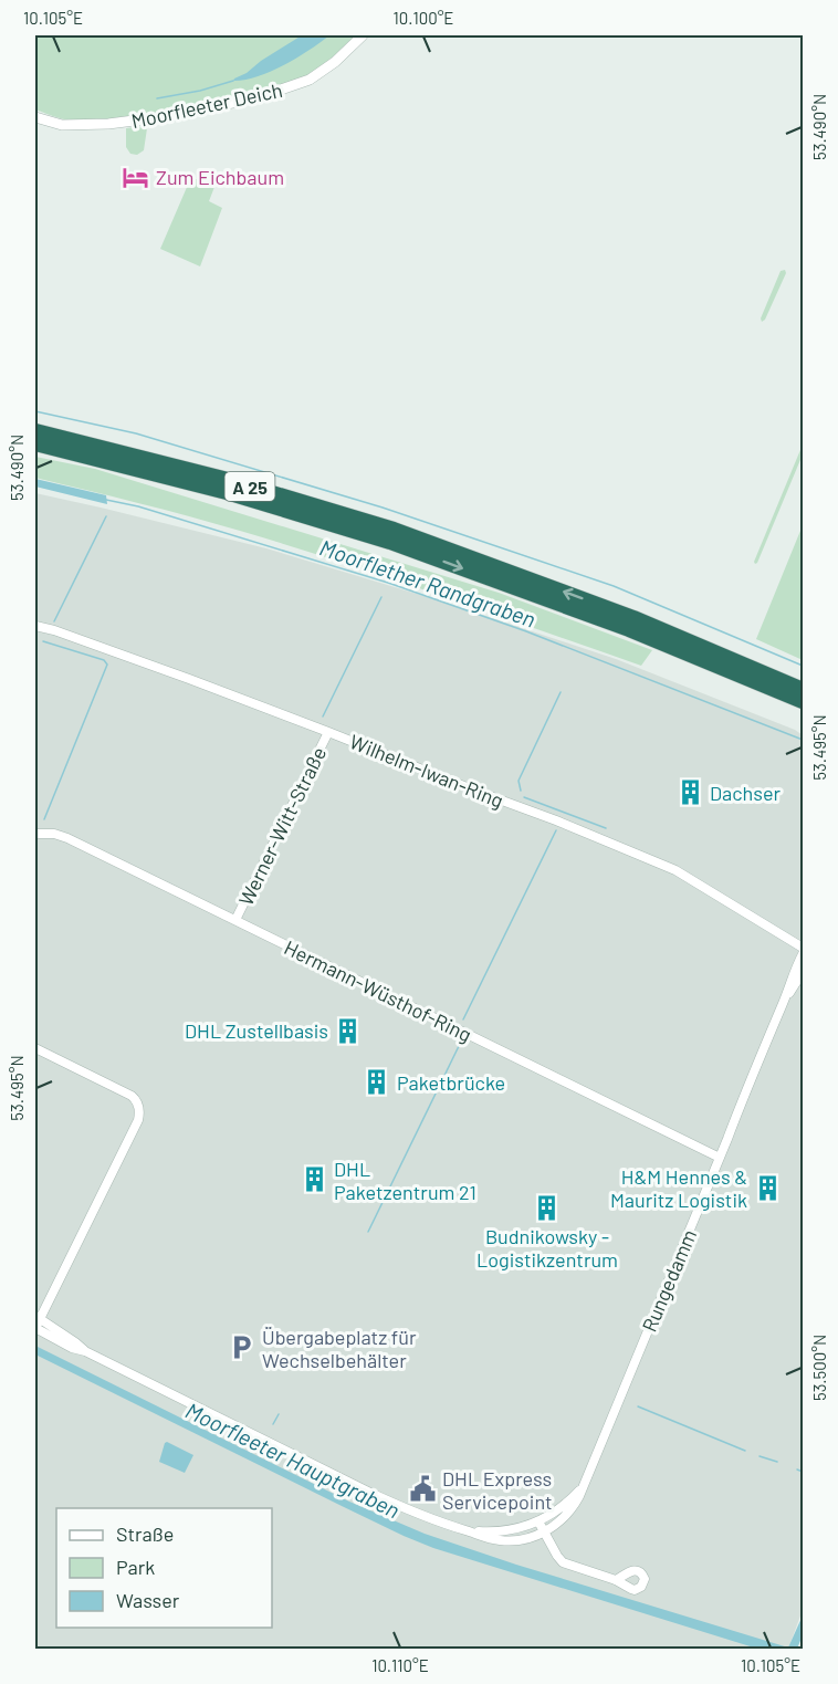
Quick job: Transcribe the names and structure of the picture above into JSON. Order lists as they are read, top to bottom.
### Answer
{
  "streets": {
    "highway": ["A 25"],
    "street": [
      "Moorfleeter Deich",
      "Wilhelm-Iwan-Ring",
      "Werner-Witt-Straße",
      "Hermann-Wüsthof-Ring",
      "Rungedamm"
    ]
  },
  "crossings": [
    ["Wilhelm-Iwan-Ring", "Werner-Witt-Straße"],
    ["Werner-Witt-Straße", "Hermann-Wüsthof-Ring"],
    ["Hermann-Wüsthof-Ring", "Rungedamm"]
  ],
  "water": ["Moorflether Randgraben", "Moorfleeter Hauptgraben"],
  "places": {
    "hotel": ["Zum Eichbaum"],
    "building": [
      "Dachser",
      "DHL Zustellbasis",
      "Paketbrücke",
      "DHL Paketzentrum 21",
      "H&M Hennes & Mauritz Logistik",
      "Budnikowsky - Logistikzentrum"
    ],
    "parking": ["Übergabeplatz für Wechselbehälter"],
    "public building": ["DHL Express Servicepoint"]
  },
  "legend": ["Straße", "Park", "Wasser"],
  "coordinates": [
    "10.105°E",
    "10.100°E",
    "53.490°N",
    "53.495°N",
    "53.500°N",
    "10.110°E"
  ]
}
